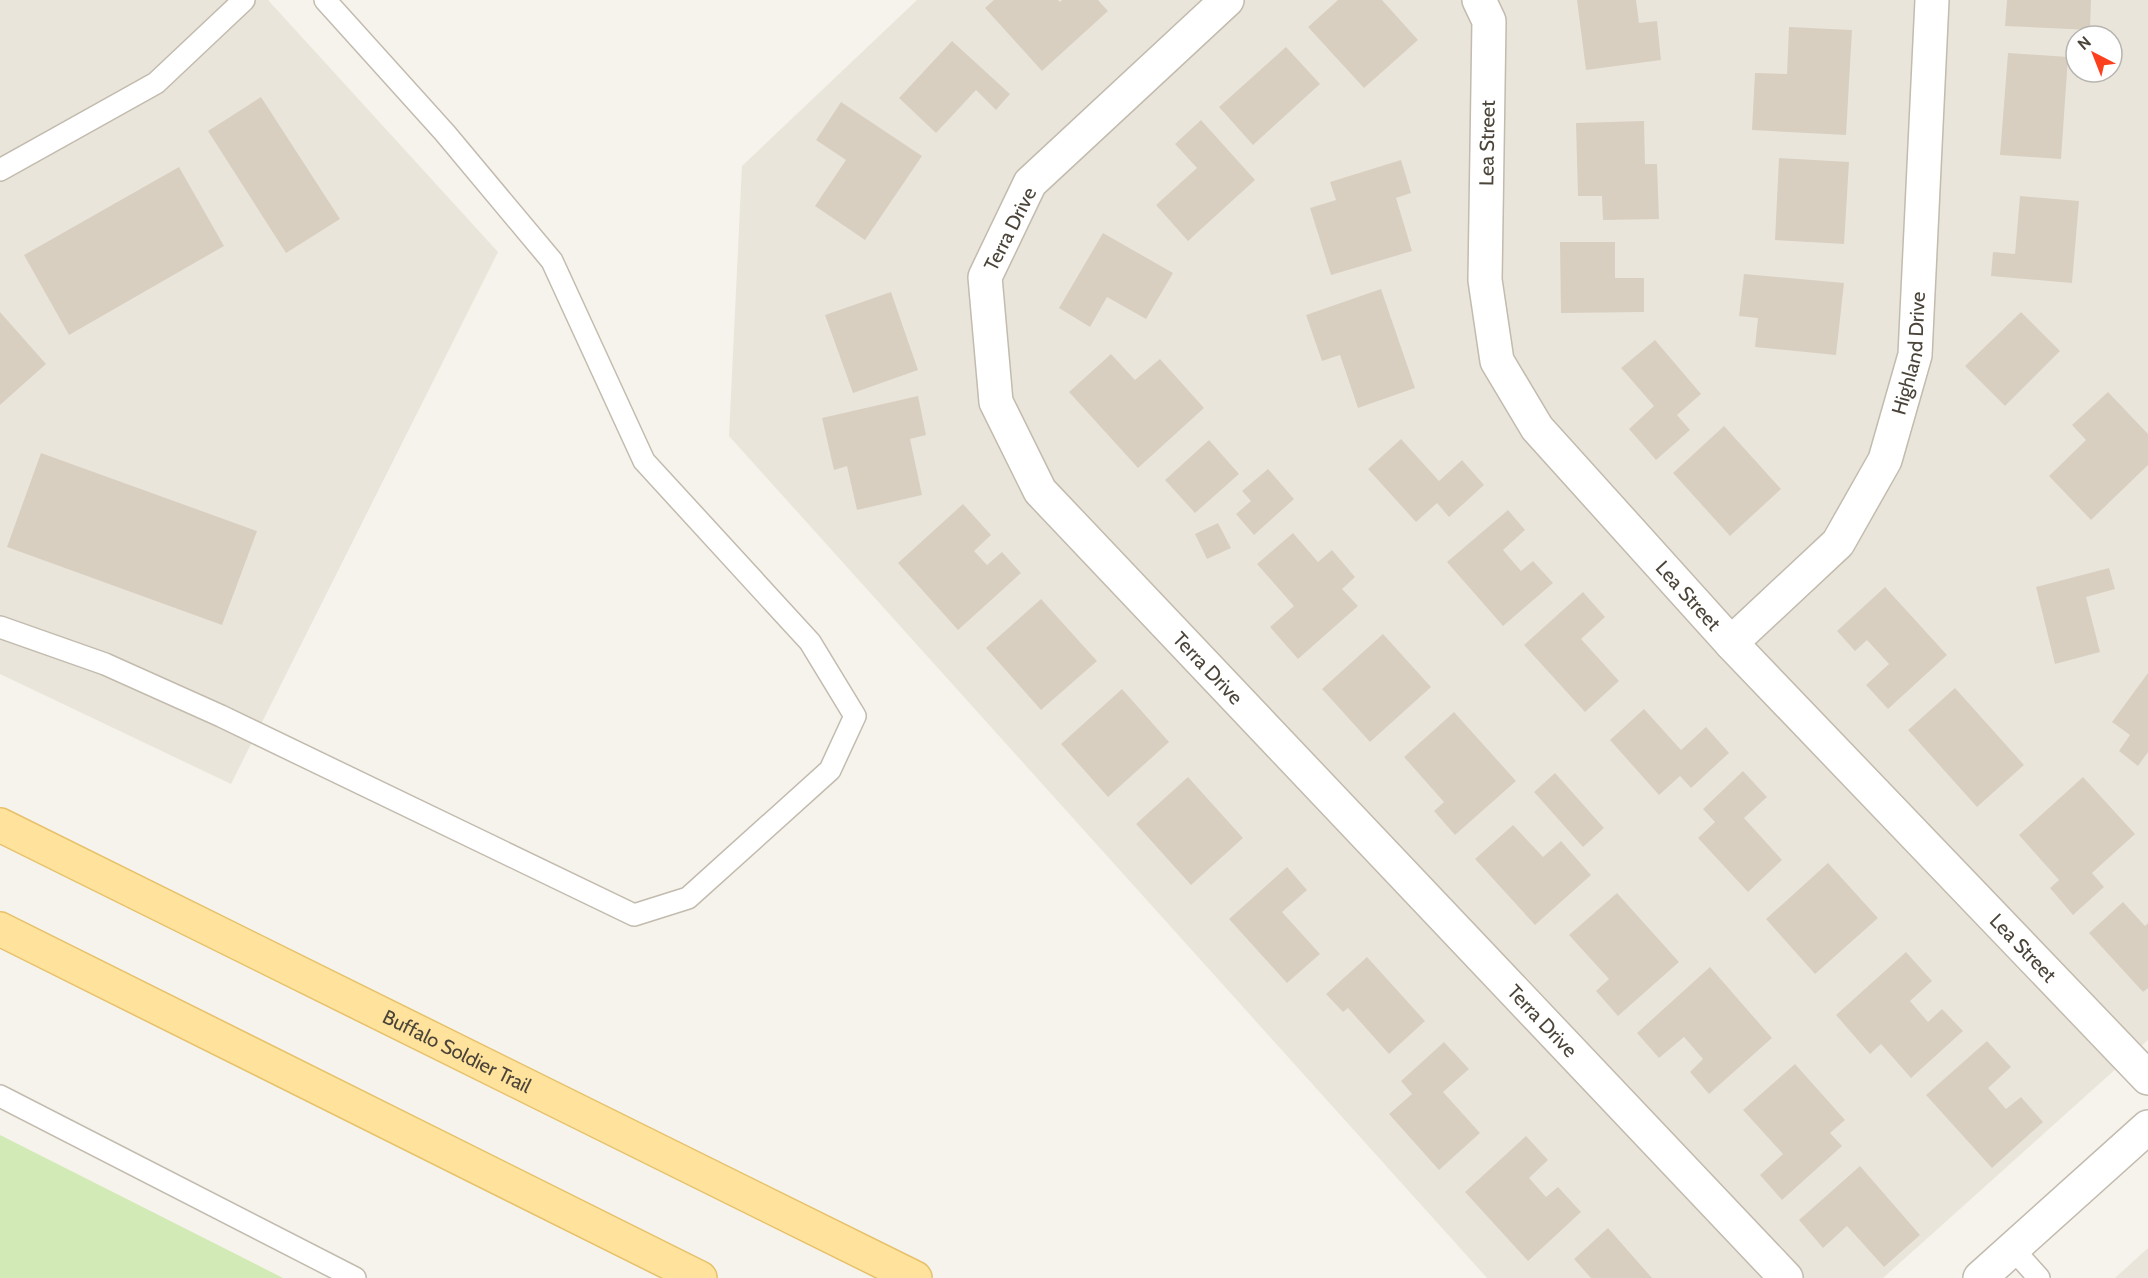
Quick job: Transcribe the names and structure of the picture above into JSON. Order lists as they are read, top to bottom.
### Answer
{
  "streets": {
    "main road": ["Buffalo Soldier Trail"],
    "street": ["Lea Street", "Terra Drive", "Highland Drive"]
  },
  "crossings": [
    ["Lea Street", "Highland Drive"]
  ],
  "north": "top left"
}
